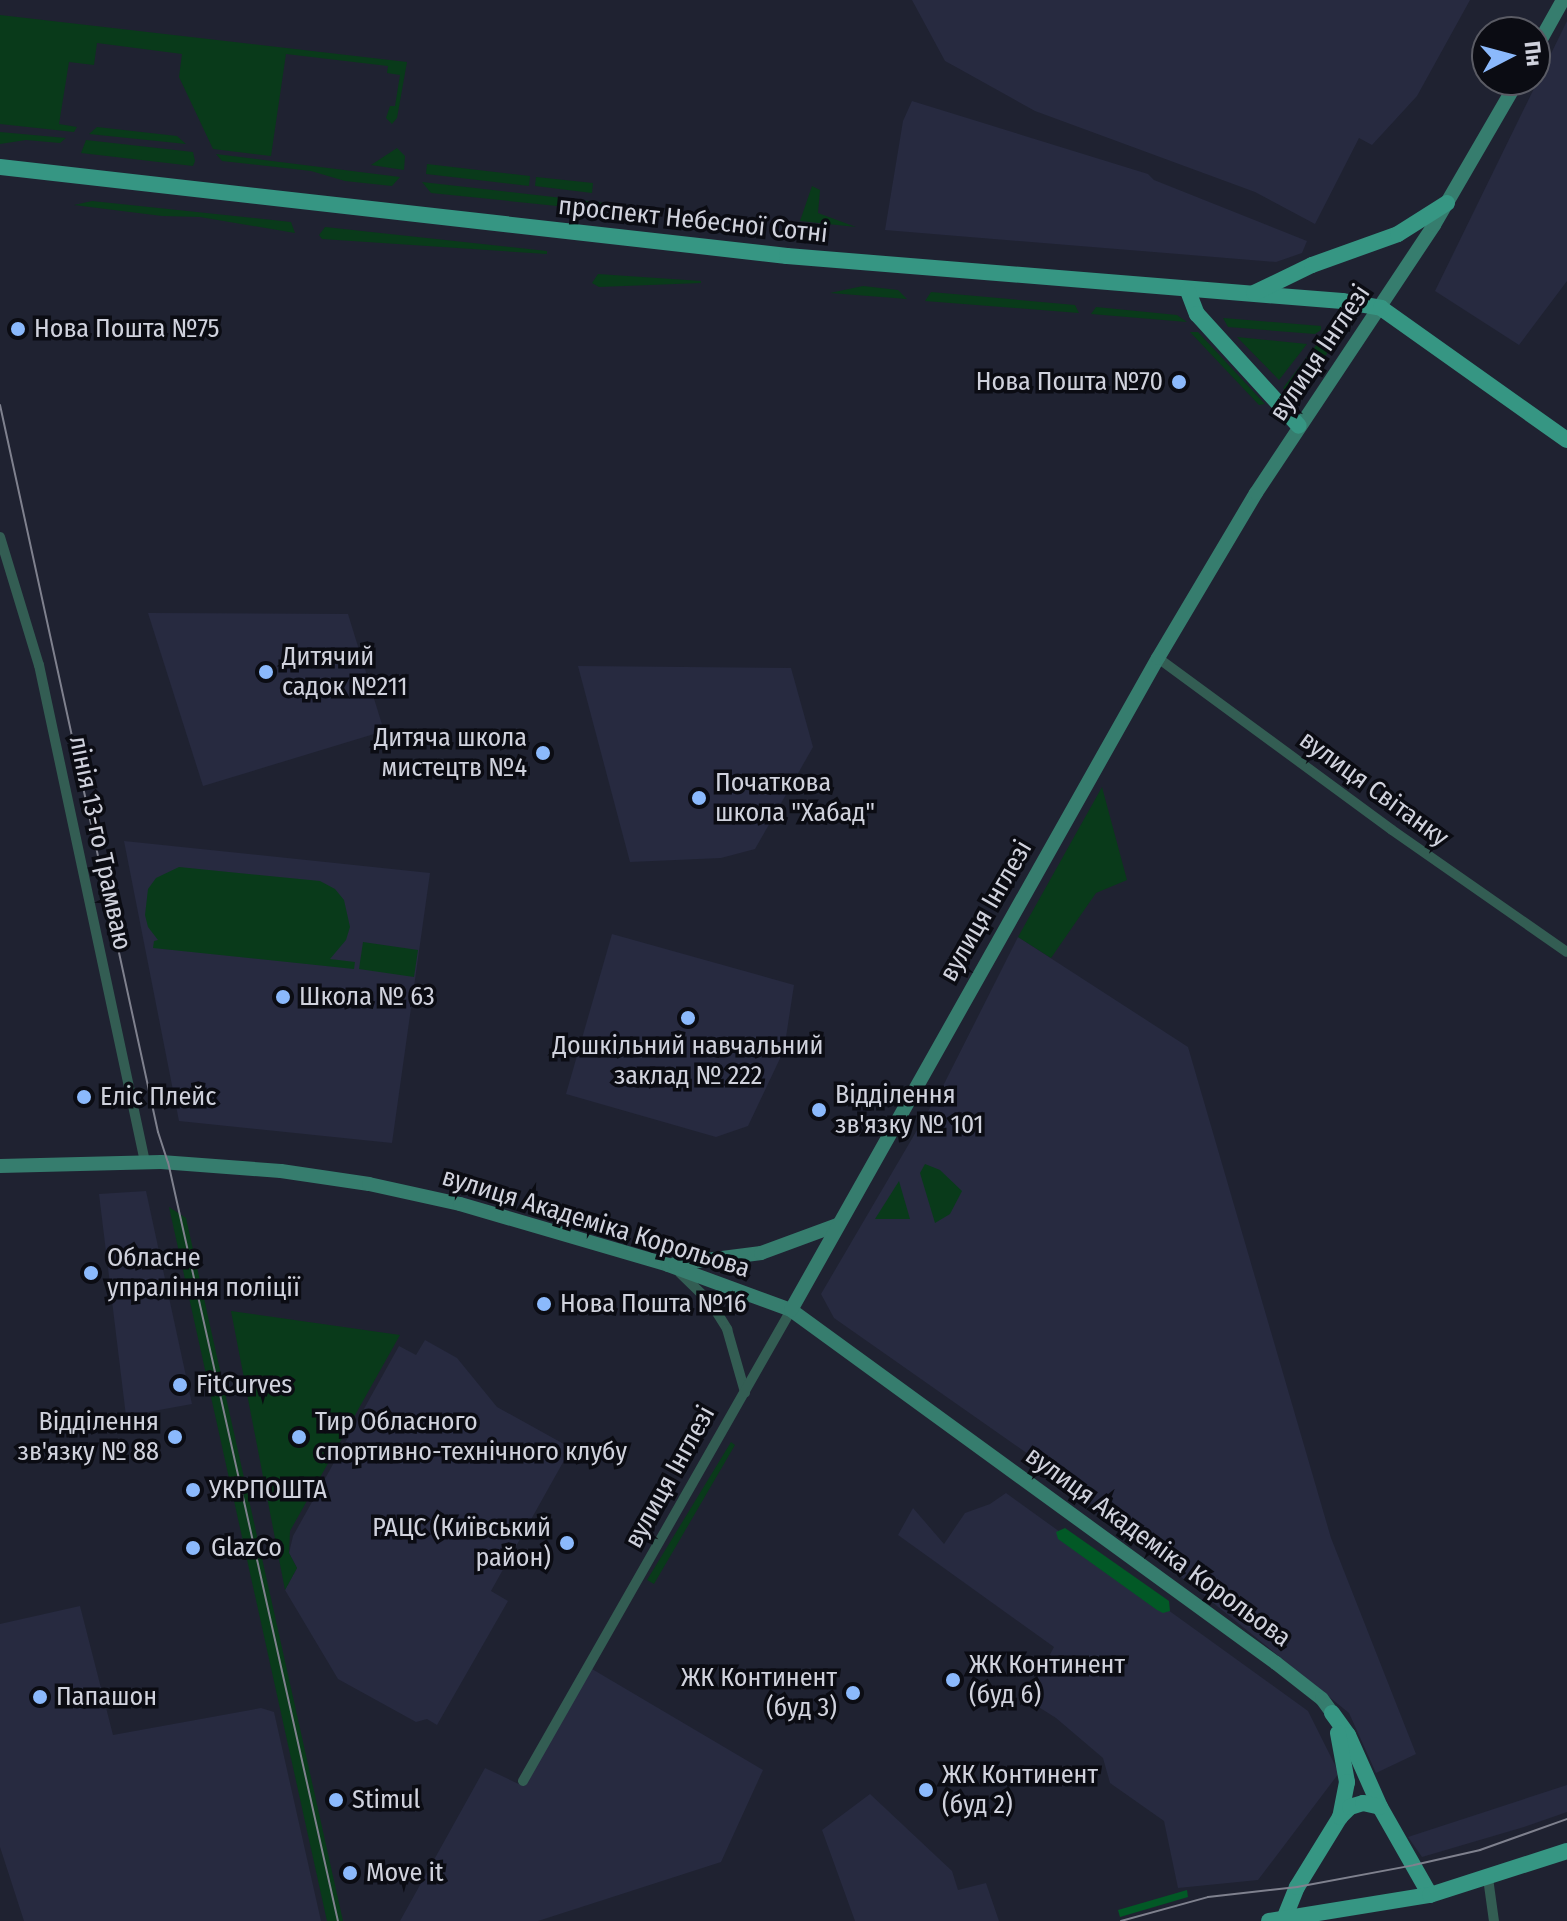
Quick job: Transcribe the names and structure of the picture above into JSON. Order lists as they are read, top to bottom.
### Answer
{
  "streets": {
    "main road": ["проспект Небесної Сотні", "вулиця Інглезі", "вулиця Академіка Корольова"],
    "street": ["вулиця Світанку", "лінія 13-го Трамваю"]
  },
  "crossings": [
    ["проспект Небесної Сотні", "вулиця Інглезі"],
    ["вулиця Інглезі", "вулиця Світанку"],
    ["вулиця Інглезі", "вулиця Академіка Корольова"],
    ["лінія 13-го Трамваю", "вулиця Академіка Корольова"]
  ],
  "places": [
    "Нова Пошта №75",
    "Нова Пошта №70",
    "Дитячий садок №211",
    "Дитяча школа мистецтв №4",
    "Початкова школа \"Хабад\"",
    "Школа № 63",
    "Дошкільний навчальний заклад № 222",
    "Еліс Плейс",
    "Відділення зв'язку № 101",
    "Обласне упраління поліції",
    "Нова Пошта №16",
    "FitCurves",
    "Відділення зв'язку № 88",
    "Тир Обласного спортивно-технічного клубу",
    "УКРПОШТА",
    "РАЦС (Київський район)",
    "GlazCo",
    "ЖК Континент (буд 6)",
    "ЖК Континент (буд 3)",
    "Папашон",
    "ЖК Континент (буд 2)",
    "Stimul",
    "Move it"
  ],
  "north": "right"
}
